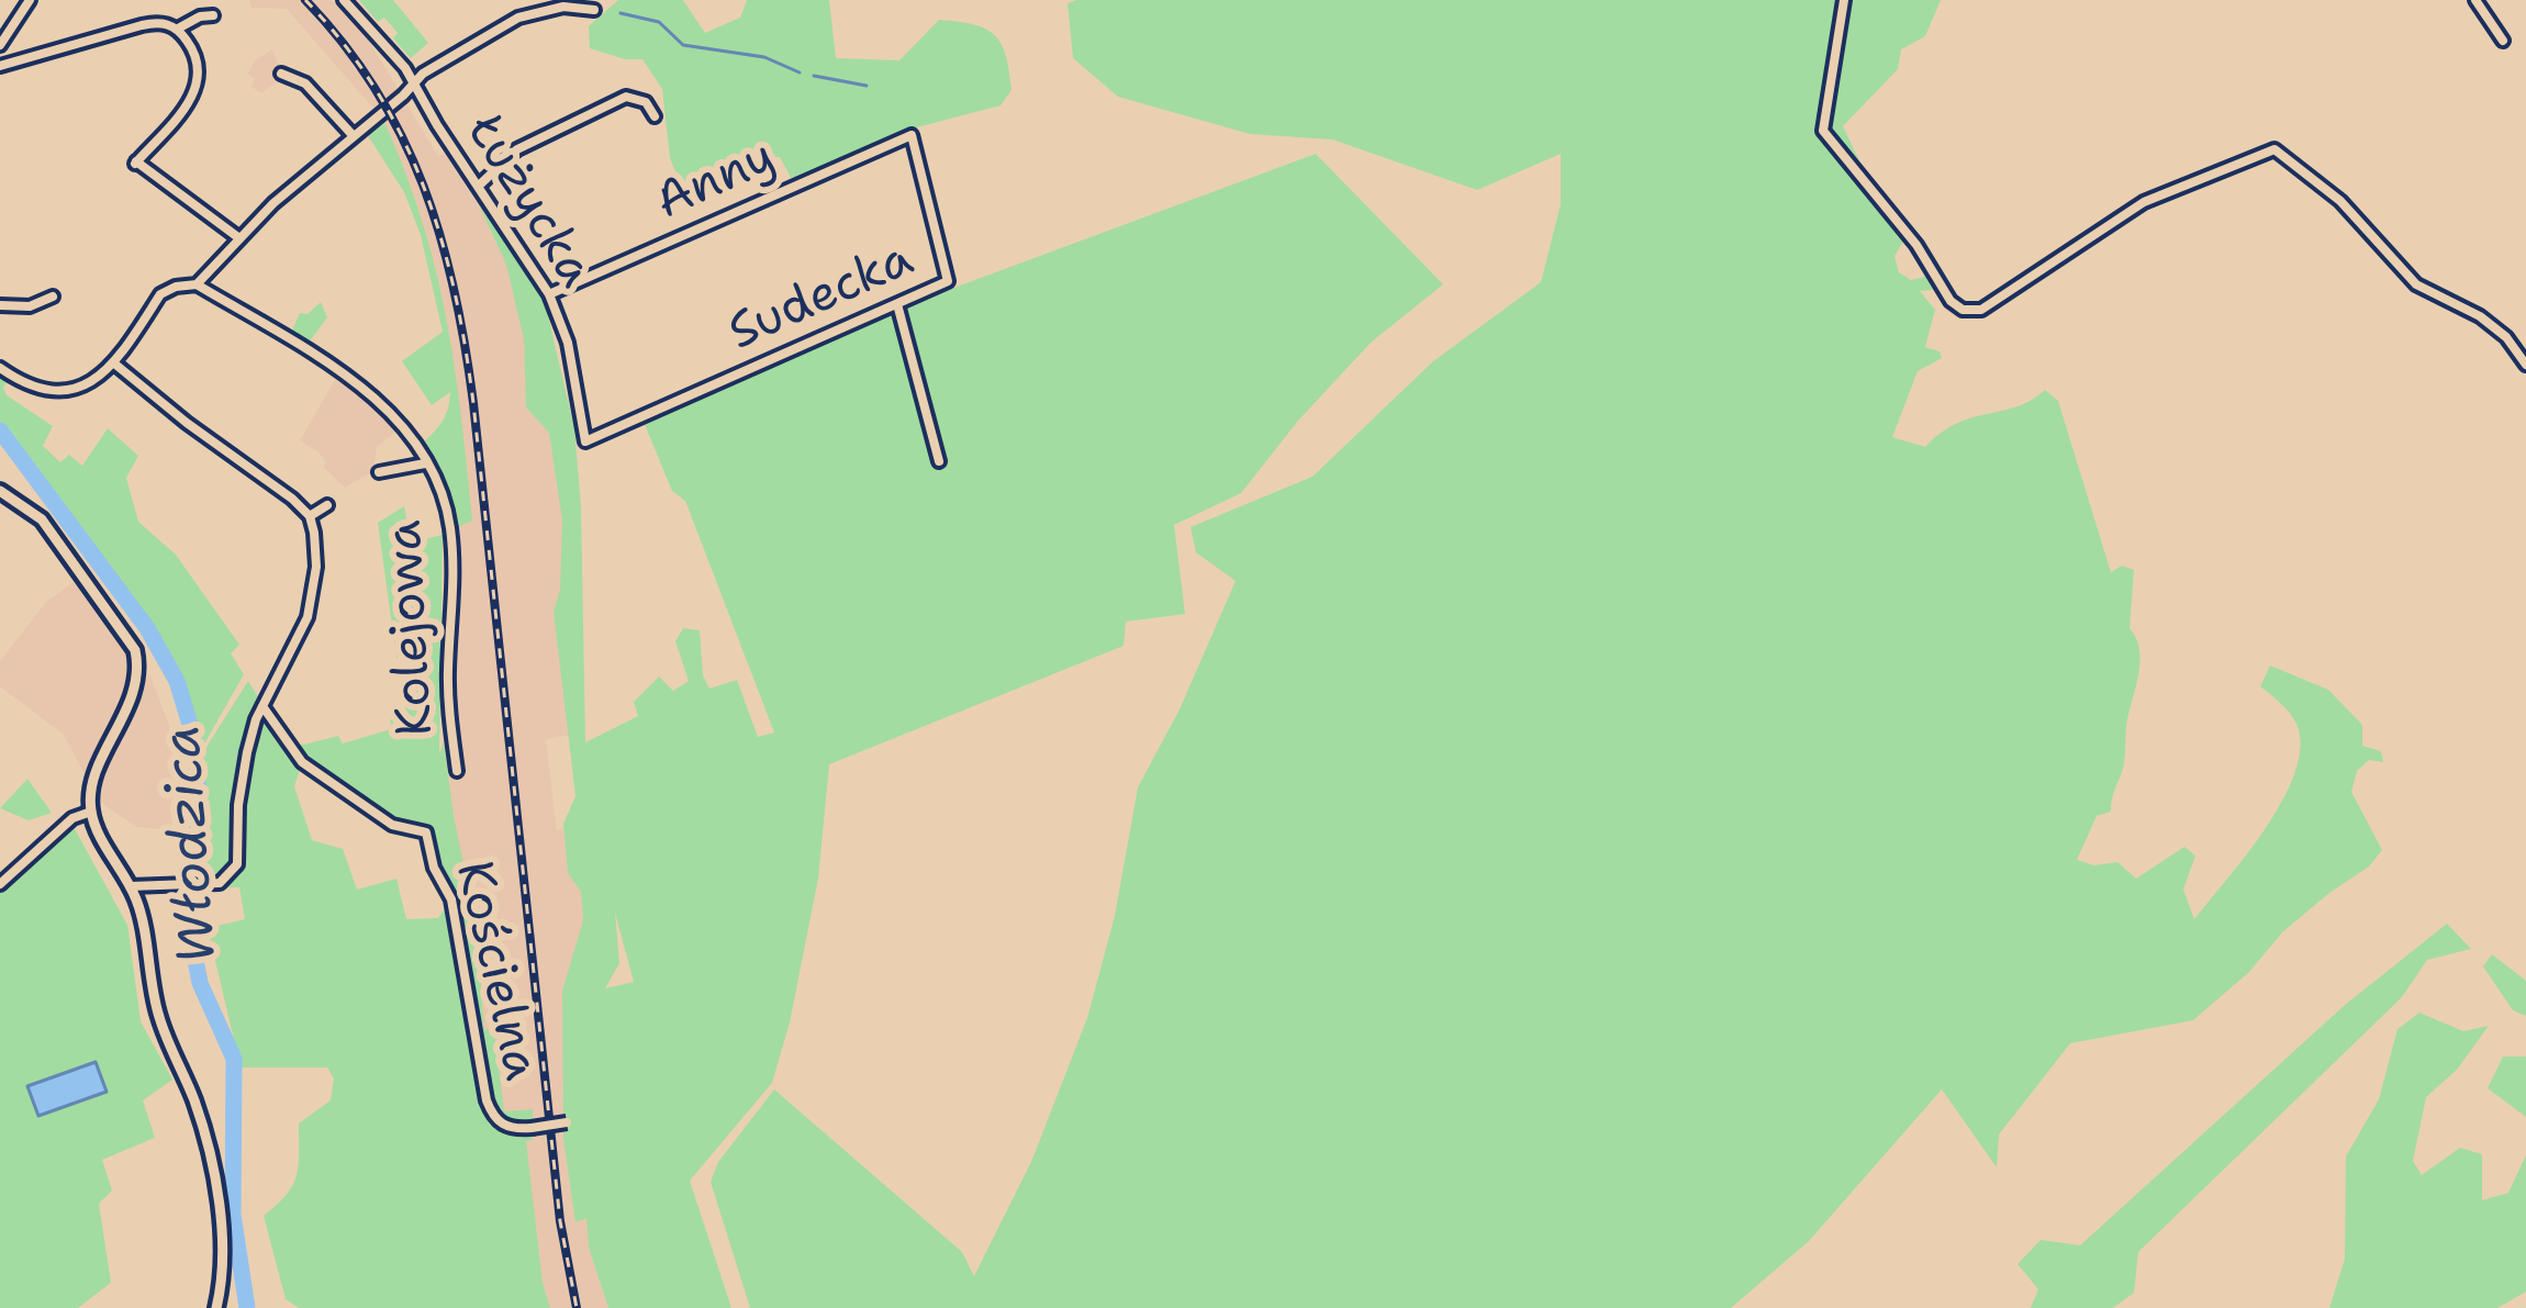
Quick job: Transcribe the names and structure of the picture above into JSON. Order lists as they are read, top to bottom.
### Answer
{
  "streets": {
    "street": [
      "Anny",
      "Łużycka",
      "Sudecka",
      "Kolejowa",
      "Kościelna"
    ]
  },
  "crossings": [
    ["Anny", "Łużycka"],
    ["Anny", "Sudecka"],
    ["Łużycka", "Sudecka"]
  ],
  "water": ["Włodzica"]
}
